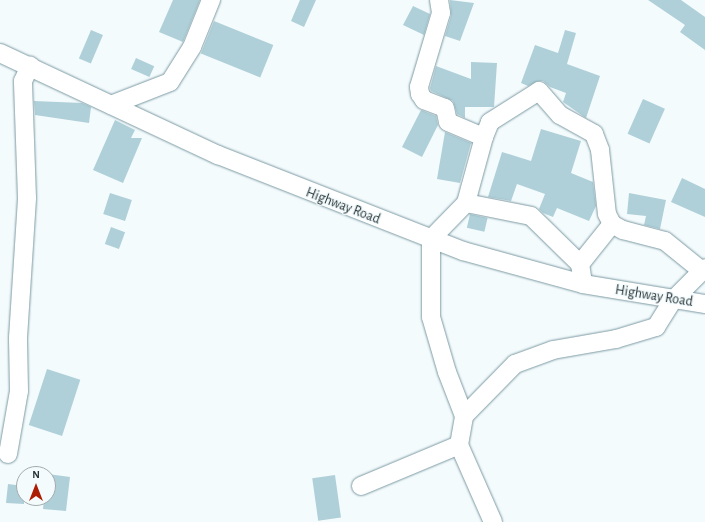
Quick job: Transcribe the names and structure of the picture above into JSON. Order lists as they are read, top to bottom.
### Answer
{
  "streets": {
    "street": ["Highway Road"]
  },
  "north": "top"
}
